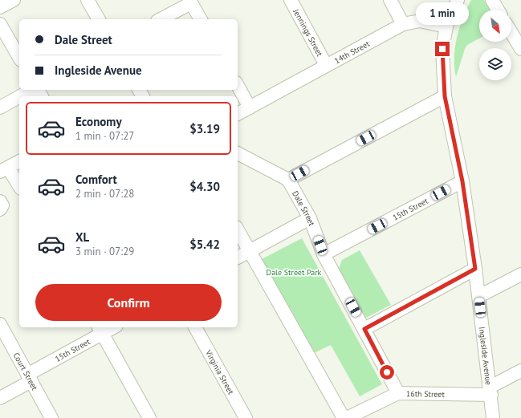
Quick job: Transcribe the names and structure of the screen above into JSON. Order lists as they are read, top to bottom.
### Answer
{
  "streets": {
    "street": [
      "Jennings Street",
      "14th Street",
      "Dale Street",
      "15th Street",
      "Ingleside Avenue",
      "Court Street",
      "Virginia Street",
      "16th Street"
    ]
  },
  "crossings": [
    ["Jennings Street", "14th Street"],
    ["14th Street", "Ingleside Avenue"],
    ["Dale Street", "15th Street"],
    ["Dale Street", "16th Street"],
    ["15th Street", "Ingleside Avenue"],
    ["15th Street", "Court Street"],
    ["Ingleside Avenue", "16th Street"]
  ],
  "parks": ["Dale Street Park"],
  "north": "bottom right",
  "page": {
    "bubble": "1 min",
    "banner": ["Dale Street", "Ingleside Avenue"],
    "list": [
      {
        "name": "Economy",
        "note": "1 min · 07:27",
        "value": "$3.19"
      },
      {
        "name": "Comfort",
        "note": "2 min · 07:28",
        "value": "$4.30"
      },
      {
        "name": "XL",
        "note": "3 min · 07:29",
        "value": "$5.42"
      }
    ],
    "buttons": "Confirm"
  }
}
